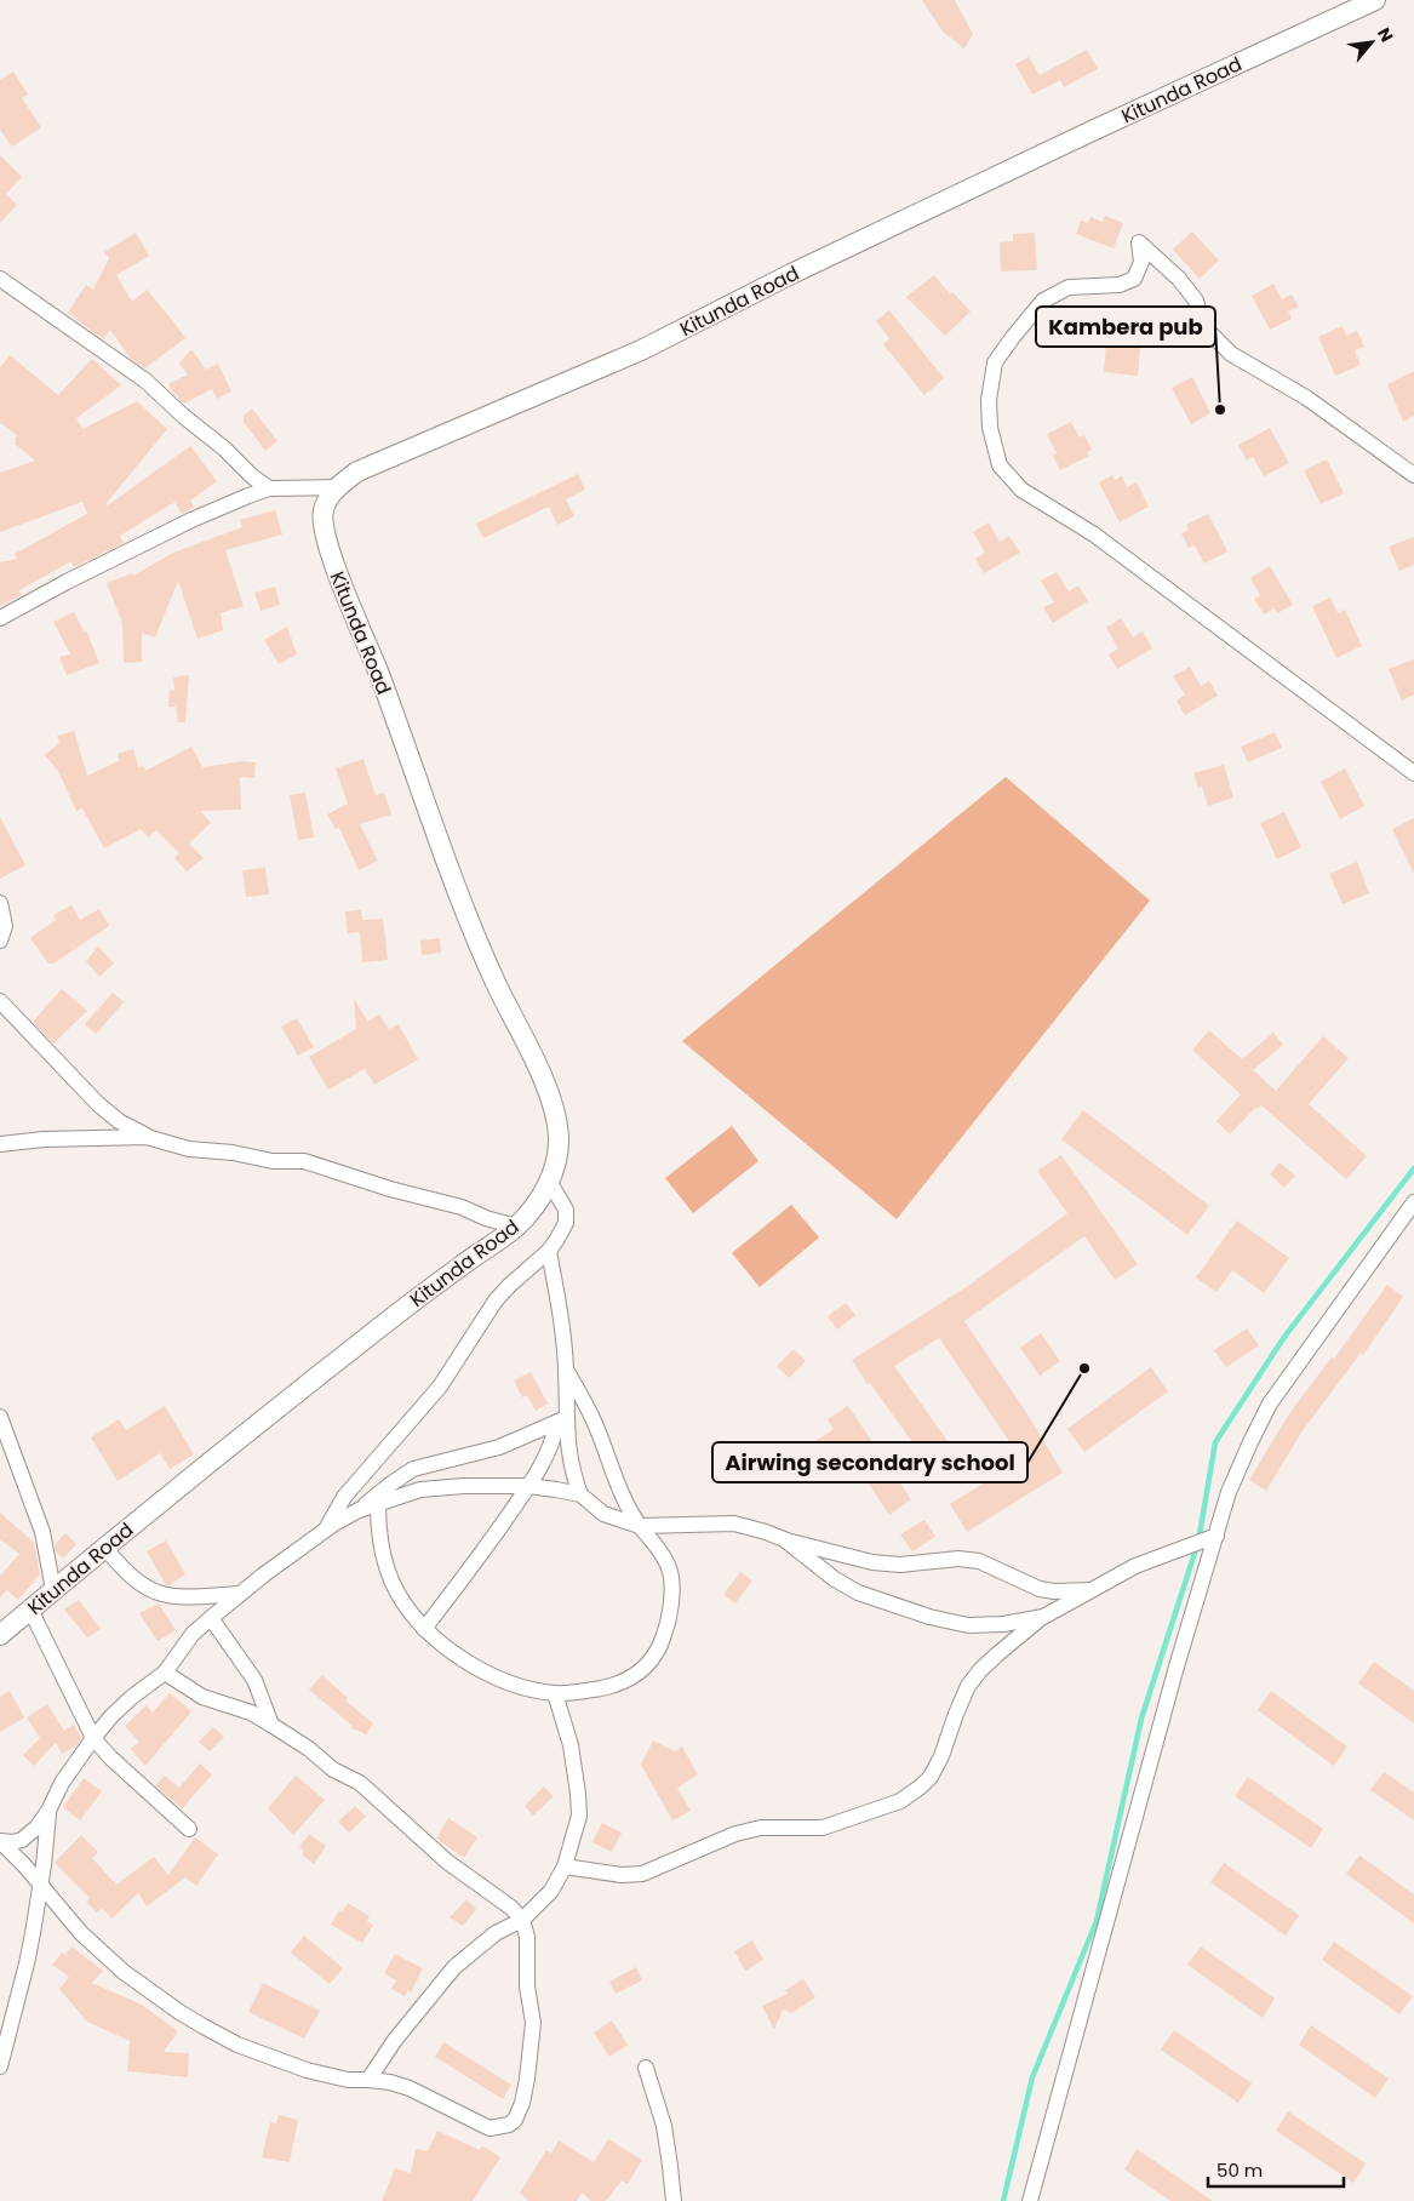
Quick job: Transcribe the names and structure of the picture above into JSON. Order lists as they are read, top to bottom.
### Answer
{
  "streets": {
    "street": ["Kitunda Road"]
  },
  "places": ["Kambera pub", "Airwing secondary school"],
  "scale_bar": "50 m",
  "north": "top right"
}
